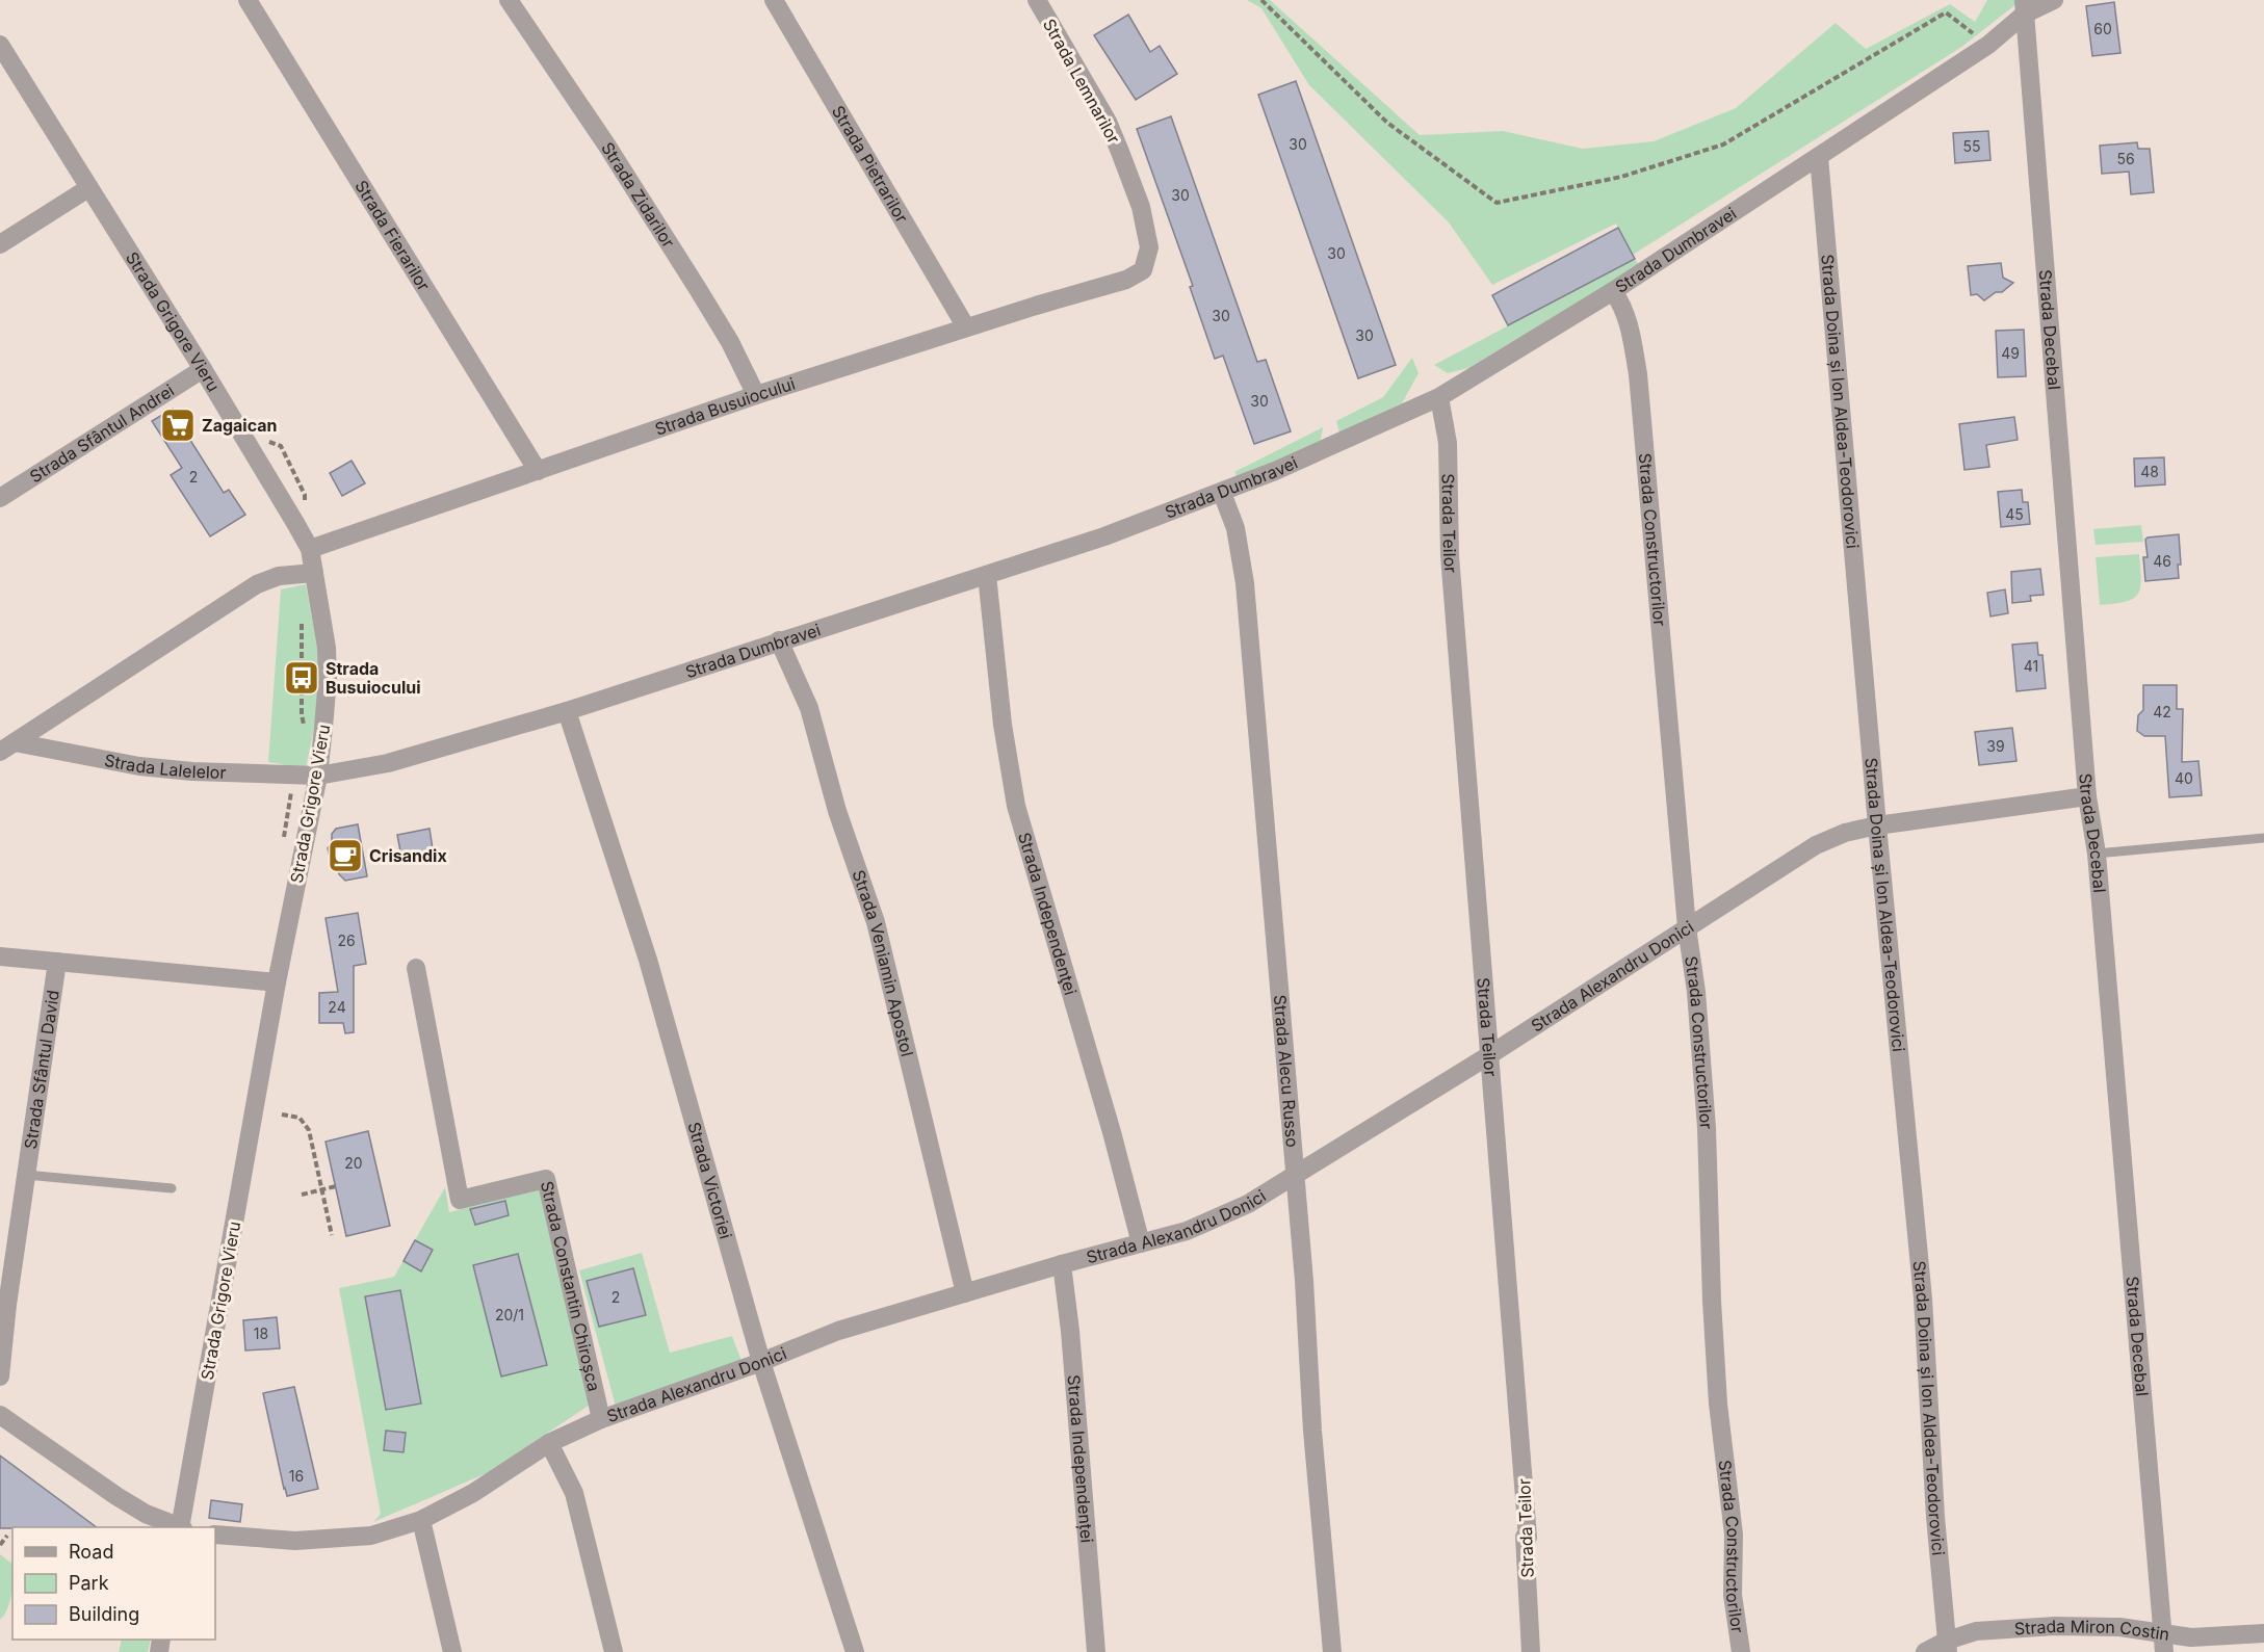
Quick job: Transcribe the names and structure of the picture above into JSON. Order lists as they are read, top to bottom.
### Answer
{
  "streets": {
    "street": [
      "Strada Lemnarilor",
      "Strada Pietrarilor",
      "Strada Zidarilor",
      "Strada Fierarilor",
      "Strada Dumbravei",
      "Strada Grigore Vieru",
      "Strada Decebal",
      "Strada Doina și Ion Aldea-Teodorovici",
      "Strada Busuiocului",
      "Strada Sfântul Andrei",
      "Strada Teilor",
      "Strada Constructorilor",
      "Strada Lalelelor",
      "Strada Independenţei",
      "Strada Veniamin Apostol",
      "Strada Alexandru Donici",
      "Strada Sfântul David",
      "Strada Alecu Russo",
      "Strada Victoriei",
      "Strada Constantin Chiroșca",
      "Strada Independenței",
      "Strada Miron Costin"
    ]
  },
  "crossings": [
    ["Strada Lemnarilor", "Strada Busuiocului"],
    ["Strada Pietrarilor", "Strada Busuiocului"],
    ["Strada Zidarilor", "Strada Busuiocului"],
    ["Strada Fierarilor", "Strada Busuiocului"],
    ["Strada Dumbravei", "Strada Grigore Vieru"],
    ["Strada Dumbravei", "Strada Decebal"],
    ["Strada Dumbravei", "Strada Doina și Ion Aldea-Teodorovici"],
    ["Strada Dumbravei", "Strada Teilor"],
    ["Strada Dumbravei", "Strada Constructorilor"],
    ["Strada Dumbravei", "Strada Lalelelor"],
    ["Strada Dumbravei", "Strada Independenţei"],
    ["Strada Dumbravei", "Strada Veniamin Apostol"],
    ["Strada Dumbravei", "Strada Alecu Russo"],
    ["Strada Dumbravei", "Strada Victoriei"],
    ["Strada Grigore Vieru", "Strada Busuiocului"],
    ["Strada Grigore Vieru", "Strada Sfântul Andrei"],
    ["Strada Grigore Vieru", "Strada Lalelelor"],
    ["Strada Decebal", "Strada Alexandru Donici"],
    ["Strada Decebal", "Strada Miron Costin"],
    ["Strada Doina și Ion Aldea-Teodorovici", "Strada Alexandru Donici"],
    ["Strada Doina și Ion Aldea-Teodorovici", "Strada Miron Costin"],
    ["Strada Teilor", "Strada Alexandru Donici"],
    ["Strada Constructorilor", "Strada Alexandru Donici"],
    ["Strada Independenţei", "Strada Alexandru Donici"],
    ["Strada Veniamin Apostol", "Strada Alexandru Donici"],
    ["Strada Alexandru Donici", "Strada Alecu Russo"],
    ["Strada Alexandru Donici", "Strada Victoriei"],
    ["Strada Alexandru Donici", "Strada Constantin Chiroșca"],
    ["Strada Alexandru Donici", "Strada Independenței"]
  ],
  "places": {
    "supermarket": ["Zagaican"],
    "bus stop": ["Strada Busuiocului"],
    "cafe": ["Crisandix"]
  },
  "house_numbers": [
    "60",
    "30",
    "55",
    "56",
    "30",
    "30",
    "30",
    "30",
    "49",
    "30",
    "48",
    "2",
    "45",
    "46",
    "41",
    "42",
    "39",
    "40",
    "26",
    "24",
    "20",
    "2",
    "20/1",
    "18",
    "16"
  ],
  "legend": ["Road", "Park", "Building"]
}
